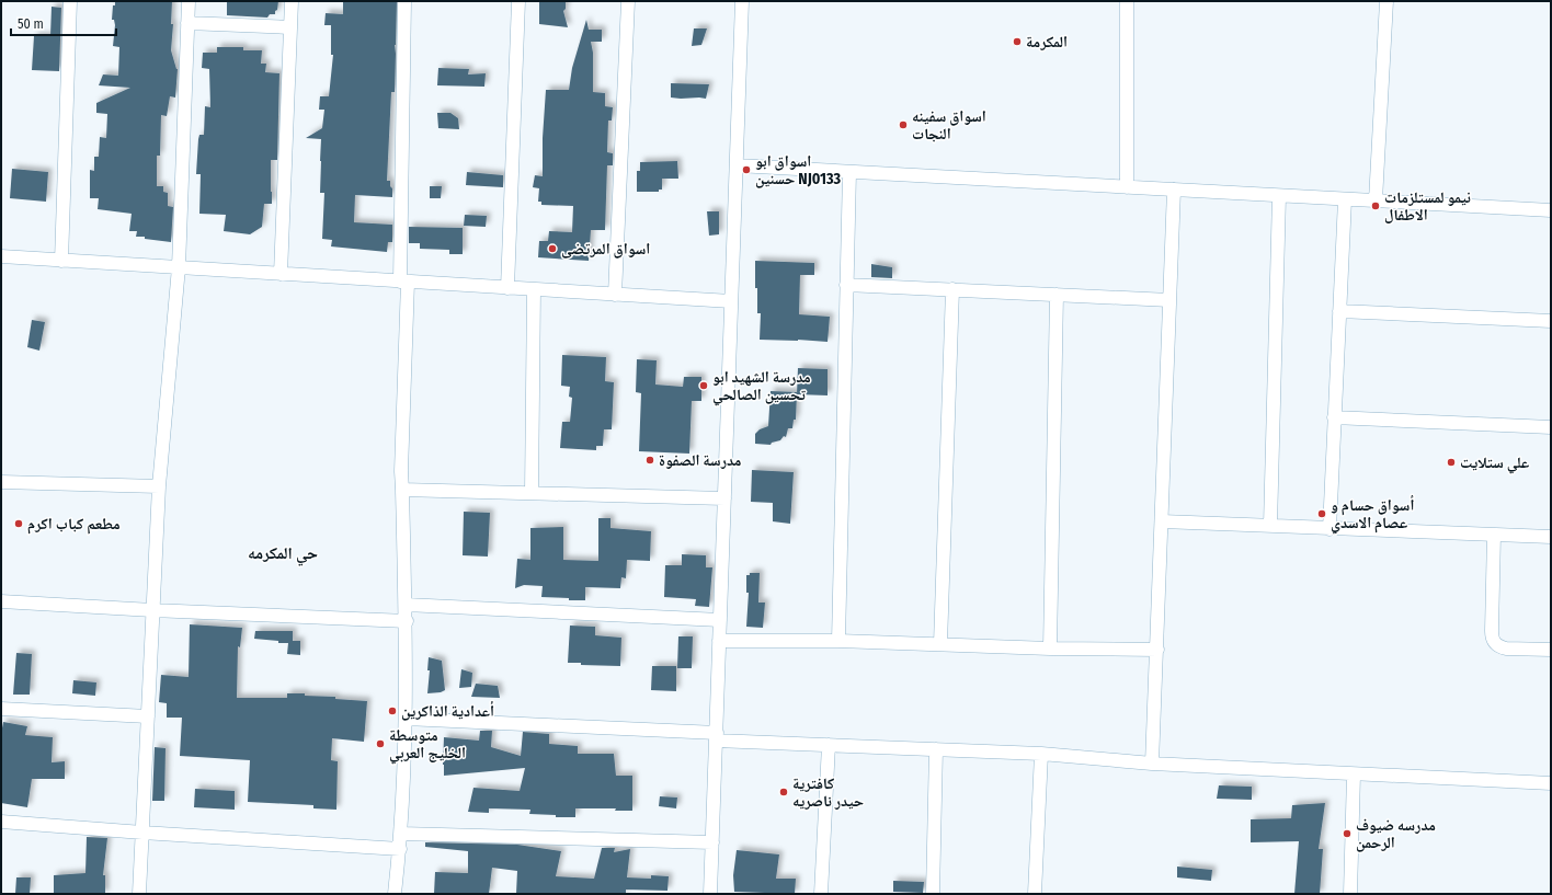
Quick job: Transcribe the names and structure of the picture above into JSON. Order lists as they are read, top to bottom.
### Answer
{
  "districts": ["حي المكرمه"],
  "places": [
    "المكرمة",
    "اسواق سفينه النجات",
    "اسواق ابو حسنين NJ0133",
    "نيمو لمستلزمات الاطفال",
    "اسواق المرتضى",
    "مدرسة الشهيد ابو تحسين الصالحي",
    "مدرسة الصفوة",
    "علي ستلايت",
    "أسواق حسام و عصام الاسدي",
    "مطعم كباب اكرم",
    "أعدادية الذاكرين",
    "متوسطة الخليج العربي",
    "كافترية حيدر ناصريه",
    "مدرسه ضيوف الرحمن"
  ],
  "scale_bar": "50 m"
}
